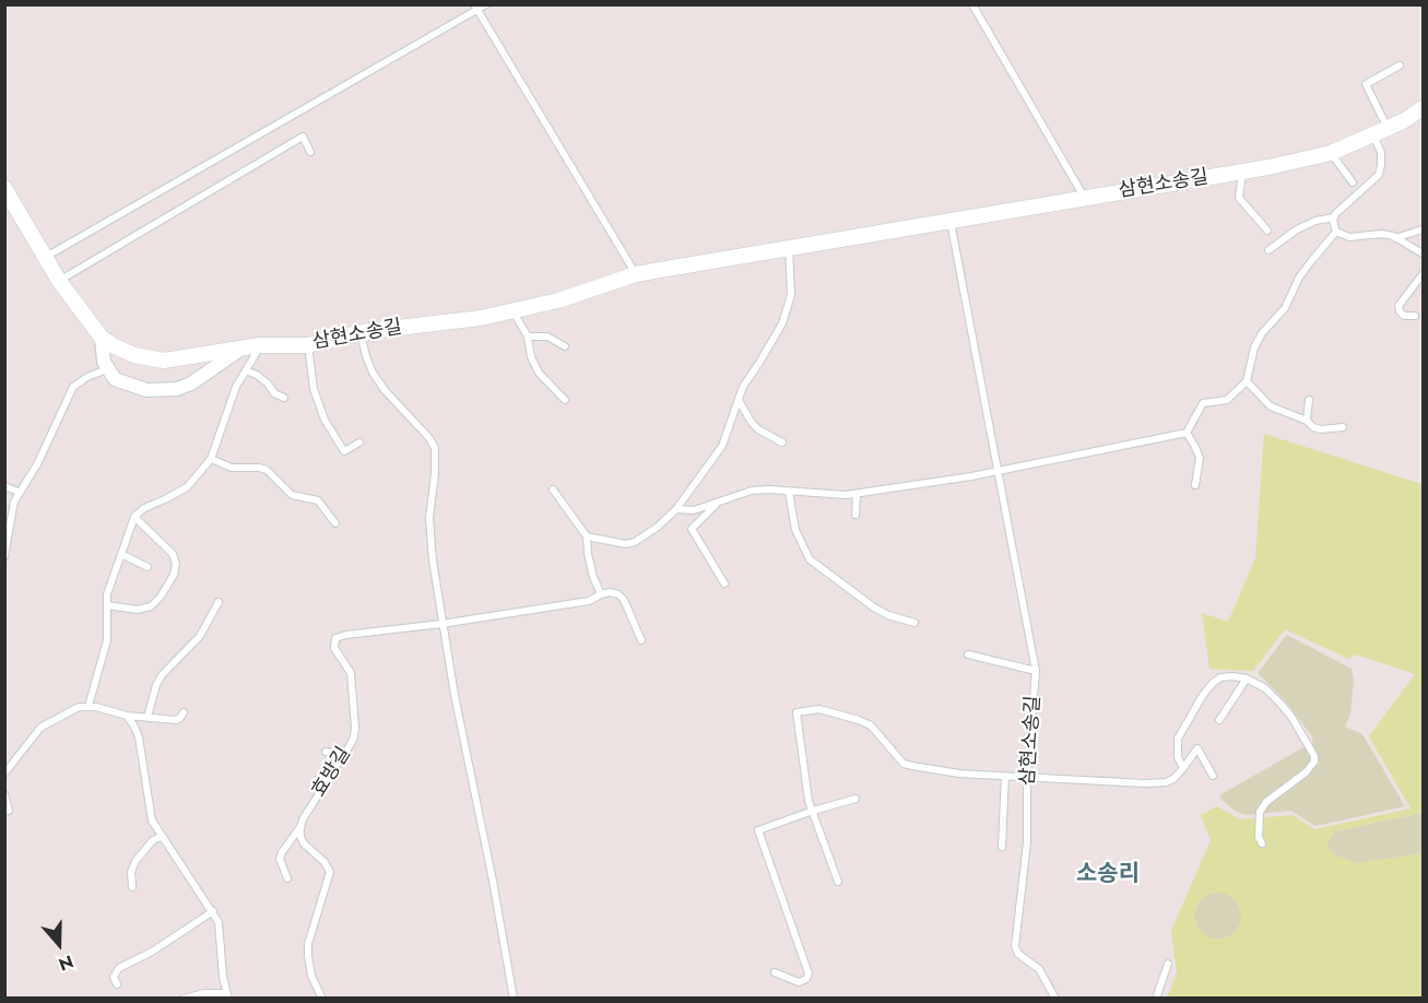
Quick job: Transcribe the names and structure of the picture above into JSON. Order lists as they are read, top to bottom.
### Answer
{
  "streets": {
    "street": ["삼현소송길"],
    "lane": ["효방길"]
  },
  "districts": ["소송리"],
  "north": "bottom"
}
